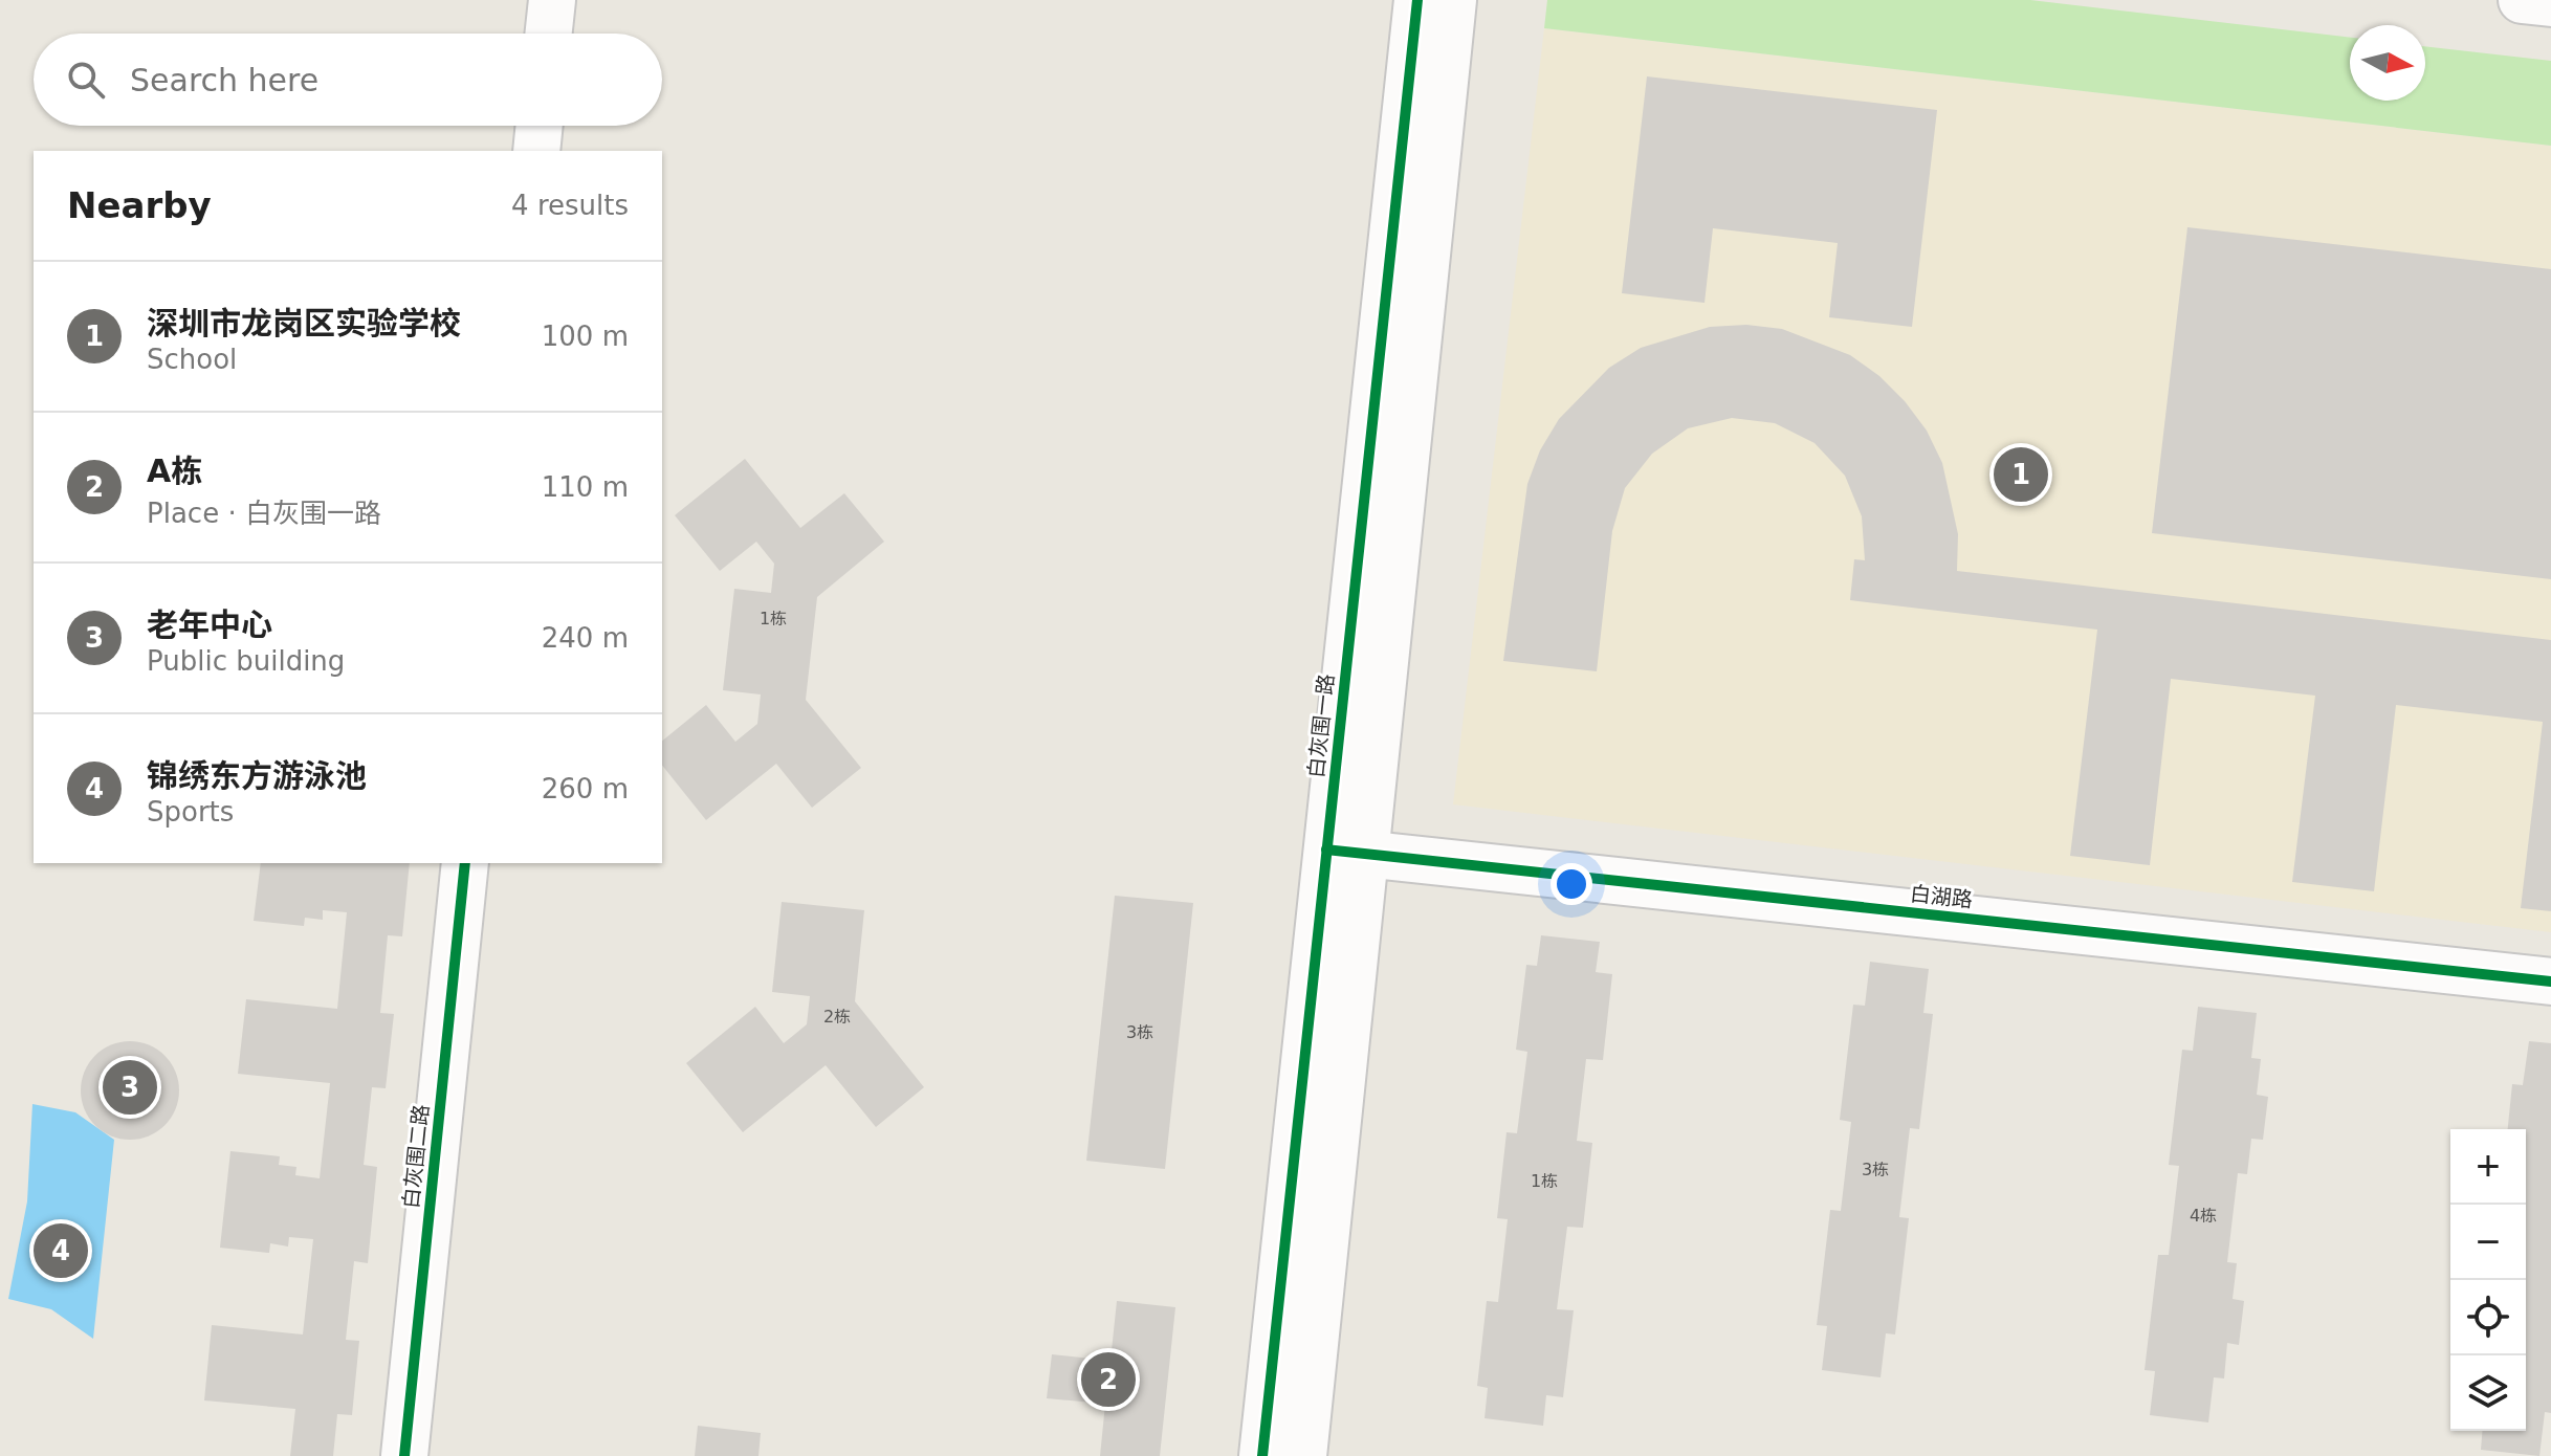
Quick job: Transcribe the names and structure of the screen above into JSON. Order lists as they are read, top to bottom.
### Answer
{
  "streets": {
    "street": ["白灰围一路", "白湖路", "白灰围二路"]
  },
  "crossings": [
    ["白灰围一路", "白湖路"]
  ],
  "house_numbers": [
    "1栋",
    "2栋",
    "3栋",
    "3栋",
    "1栋",
    "4栋"
  ],
  "north": "right",
  "page": {
    "search": "Search here",
    "heading": ["Nearby", "4 results"],
    "list": [
      {
        "mark": "1",
        "name": "深圳市龙岗区实验学校",
        "note": "School",
        "value": "100 m"
      },
      {
        "mark": "2",
        "name": "A栋",
        "note": "Place · 白灰围一路",
        "value": "110 m"
      },
      {
        "mark": "3",
        "name": "老年中心",
        "note": "Public building",
        "value": "240 m"
      },
      {
        "mark": "4",
        "name": "锦绣东方游泳池",
        "note": "Sports",
        "value": "260 m"
      }
    ],
    "pins": [
      "1",
      "3",
      "4",
      "2"
    ],
    "map_buttons": ["+", "−"]
  }
}
